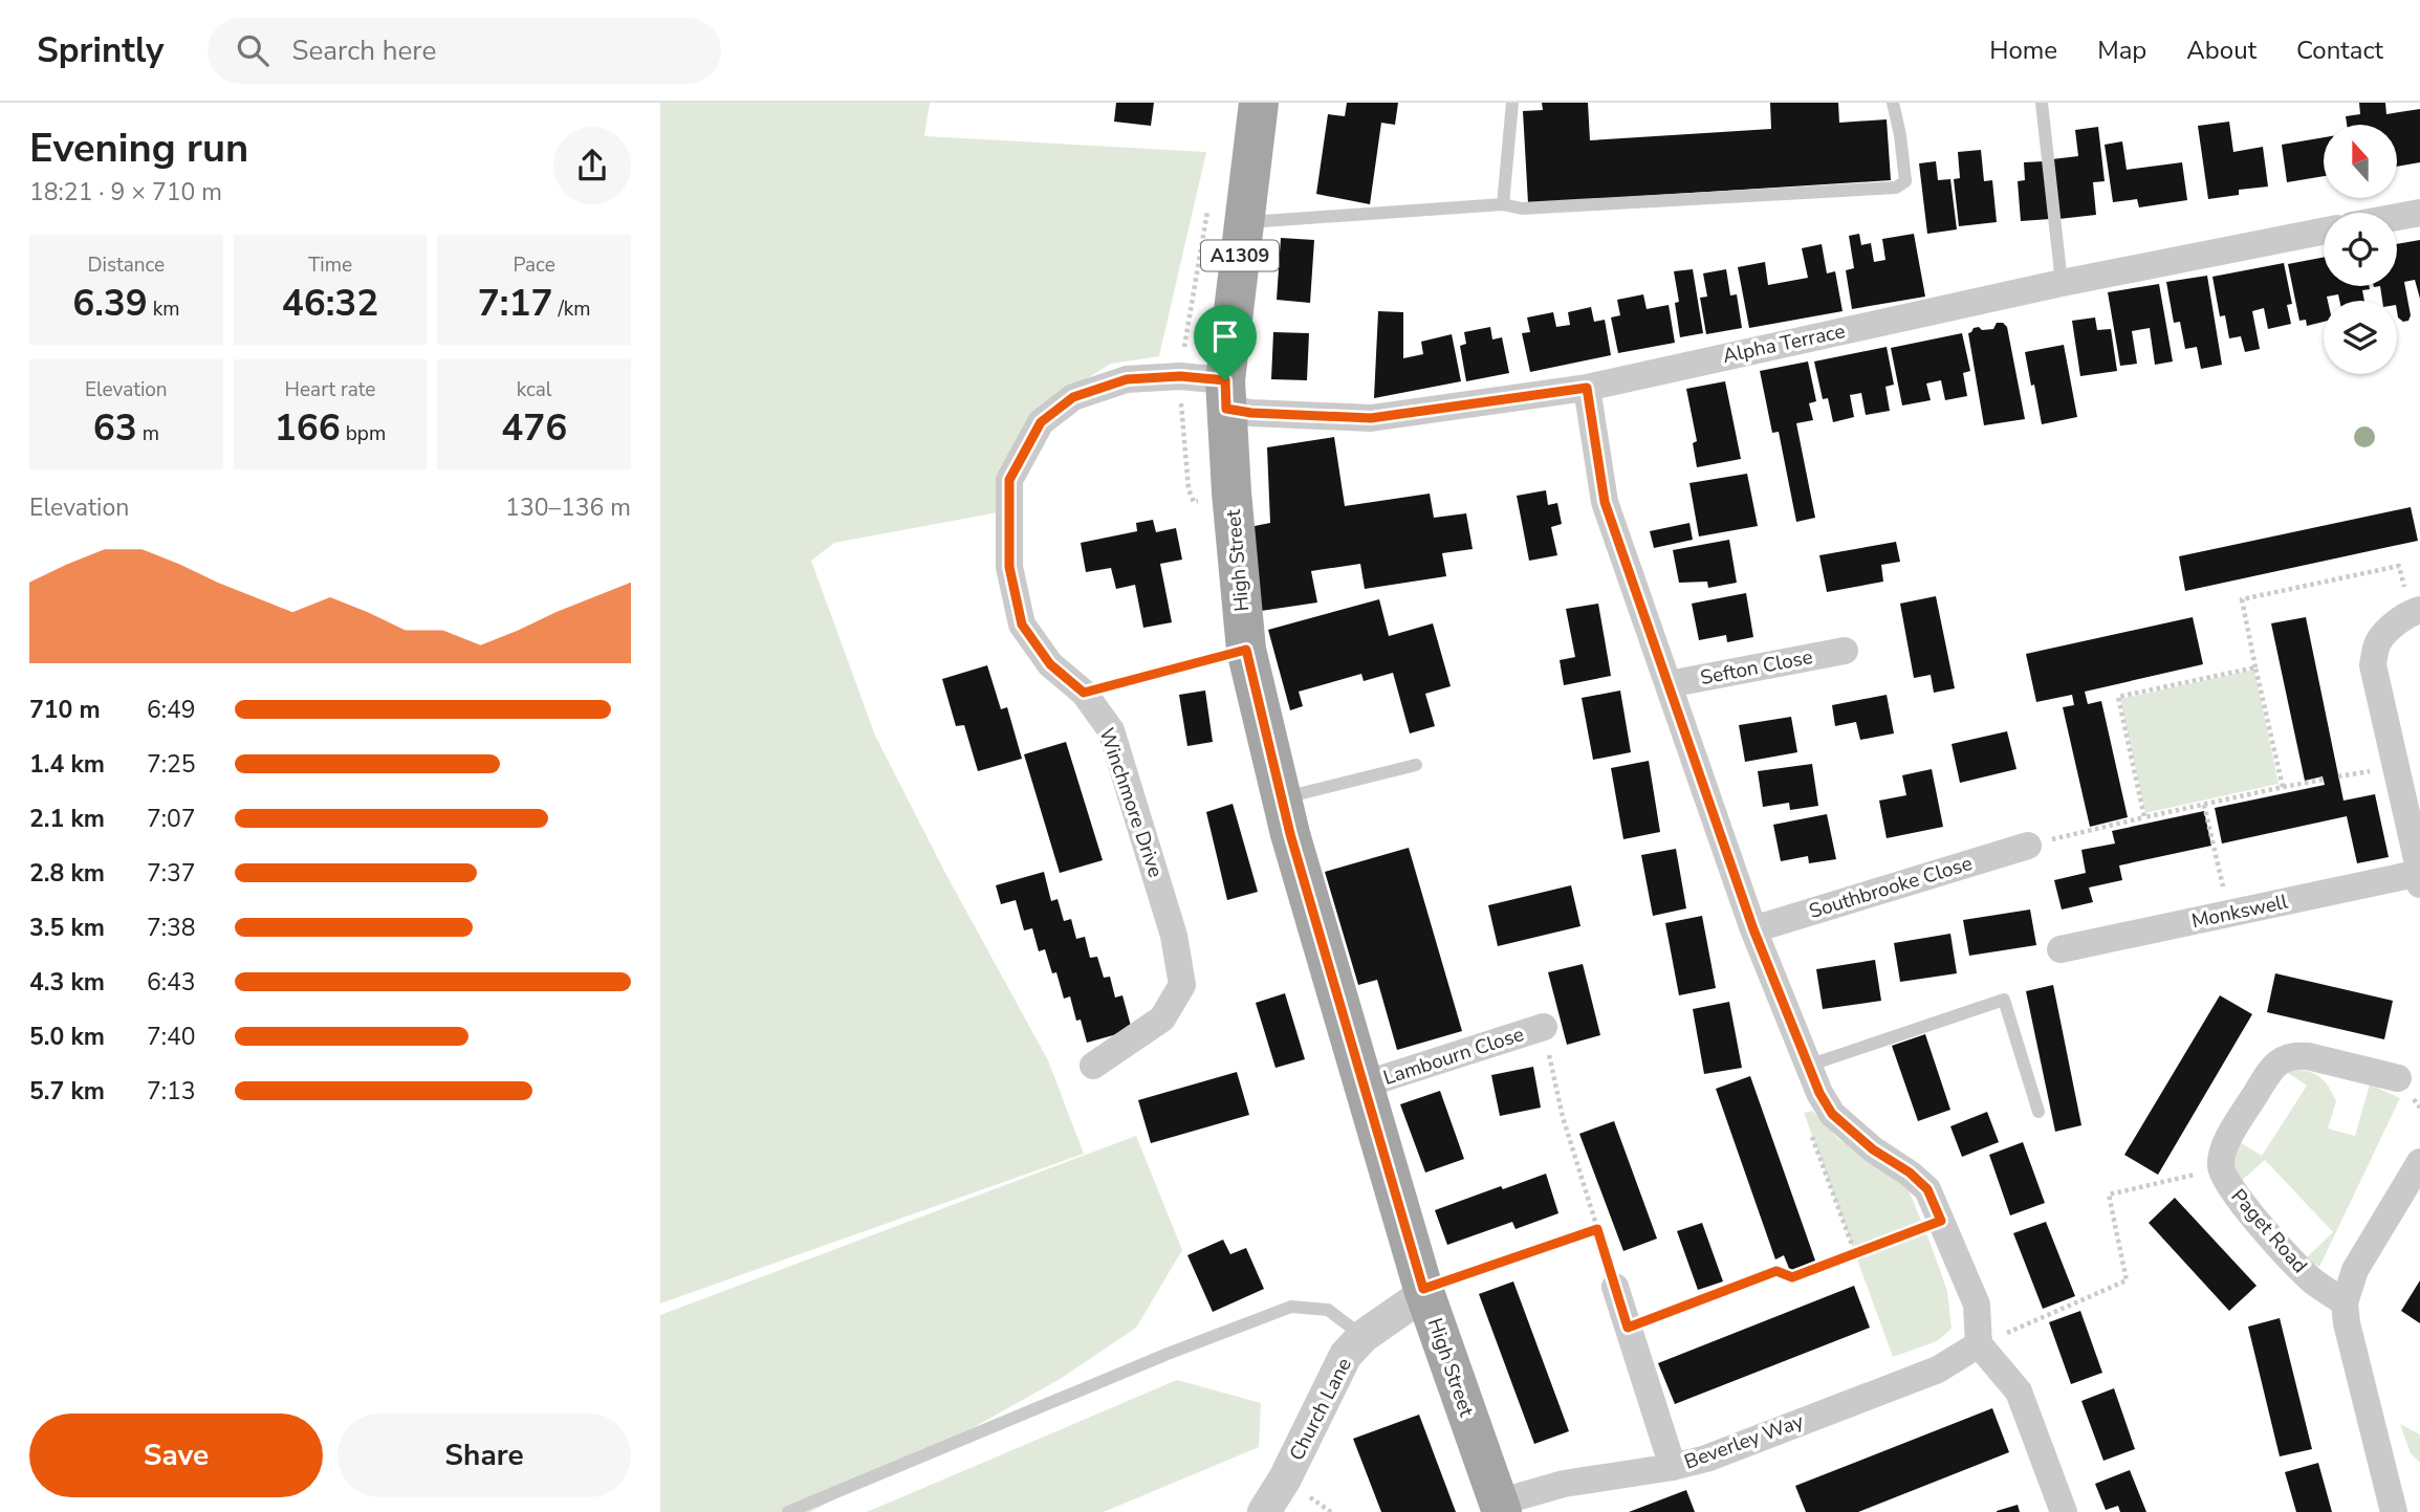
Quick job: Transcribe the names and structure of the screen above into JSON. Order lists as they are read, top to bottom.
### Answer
{
  "streets": {
    "main road": ["A1309", "High Street"],
    "street": [
      "Alpha Terrace",
      "Sefton Close",
      "Winchmore Drive",
      "Southbrooke Close",
      "Monkswell",
      "Lambourn Close",
      "Paget Road",
      "Church Lane",
      "Beverley Way"
    ]
  },
  "crossings": [
    ["Alpha Terrace", "High Street"],
    ["Alpha Terrace", "Winchmore Drive"],
    ["High Street", "Winchmore Drive"],
    ["High Street", "Lambourn Close"],
    ["High Street", "Church Lane"],
    ["High Street", "Beverley Way"]
  ],
  "north": "top",
  "page": {
    "header": "Sprintly",
    "search": "Search here",
    "nav": [
      "Home",
      "Map",
      "About",
      "Contact"
    ],
    "heading": ["Evening run", "18:21 · 9 × 710 m"],
    "stats": [
      ["Distance", "6.39 km"],
      ["Time", "46:32"],
      ["Pace", "7:17 /km"],
      ["Elevation", "63 m"],
      ["Heart rate", "166 bpm"],
      ["kcal", "476"]
    ],
    "chart": ["Elevation", "130–136 m"],
    "list": [
      {
        "name": "710 m",
        "note": "6:49"
      },
      {
        "name": "1.4 km",
        "note": "7:25"
      },
      {
        "name": "2.1 km",
        "note": "7:07"
      },
      {
        "name": "2.8 km",
        "note": "7:37"
      },
      {
        "name": "3.5 km",
        "note": "7:38"
      },
      {
        "name": "4.3 km",
        "note": "6:43"
      },
      {
        "name": "5.0 km",
        "note": "7:40"
      },
      {
        "name": "5.7 km",
        "note": "7:13"
      }
    ],
    "buttons": ["Save", "Share"]
  }
}
